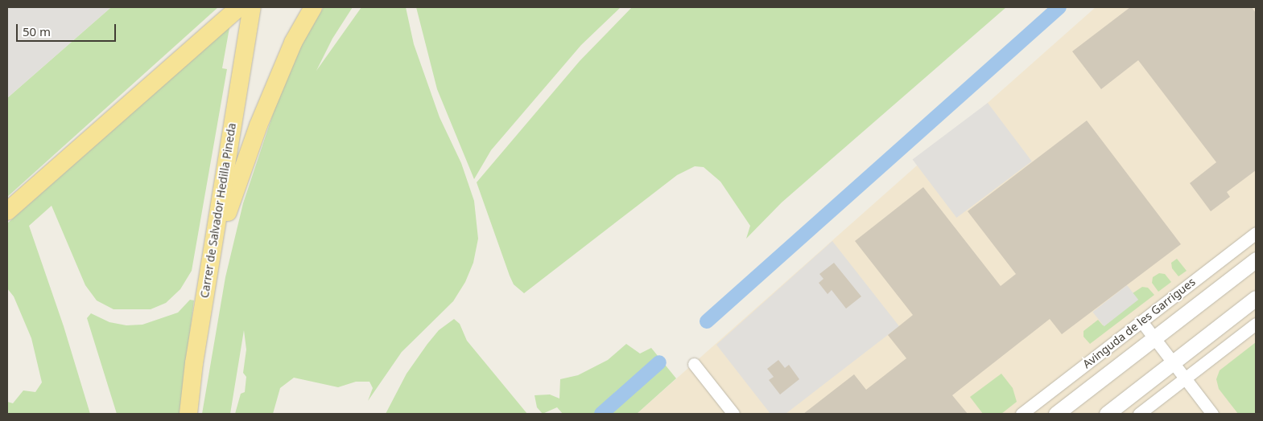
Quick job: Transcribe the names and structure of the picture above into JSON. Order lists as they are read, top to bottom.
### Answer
{
  "streets": {
    "main road": ["Carrer de Salvador Hedilla Pineda"],
    "street": ["Avinguda de les Garrigues"]
  },
  "scale_bar": "50 m"
}
